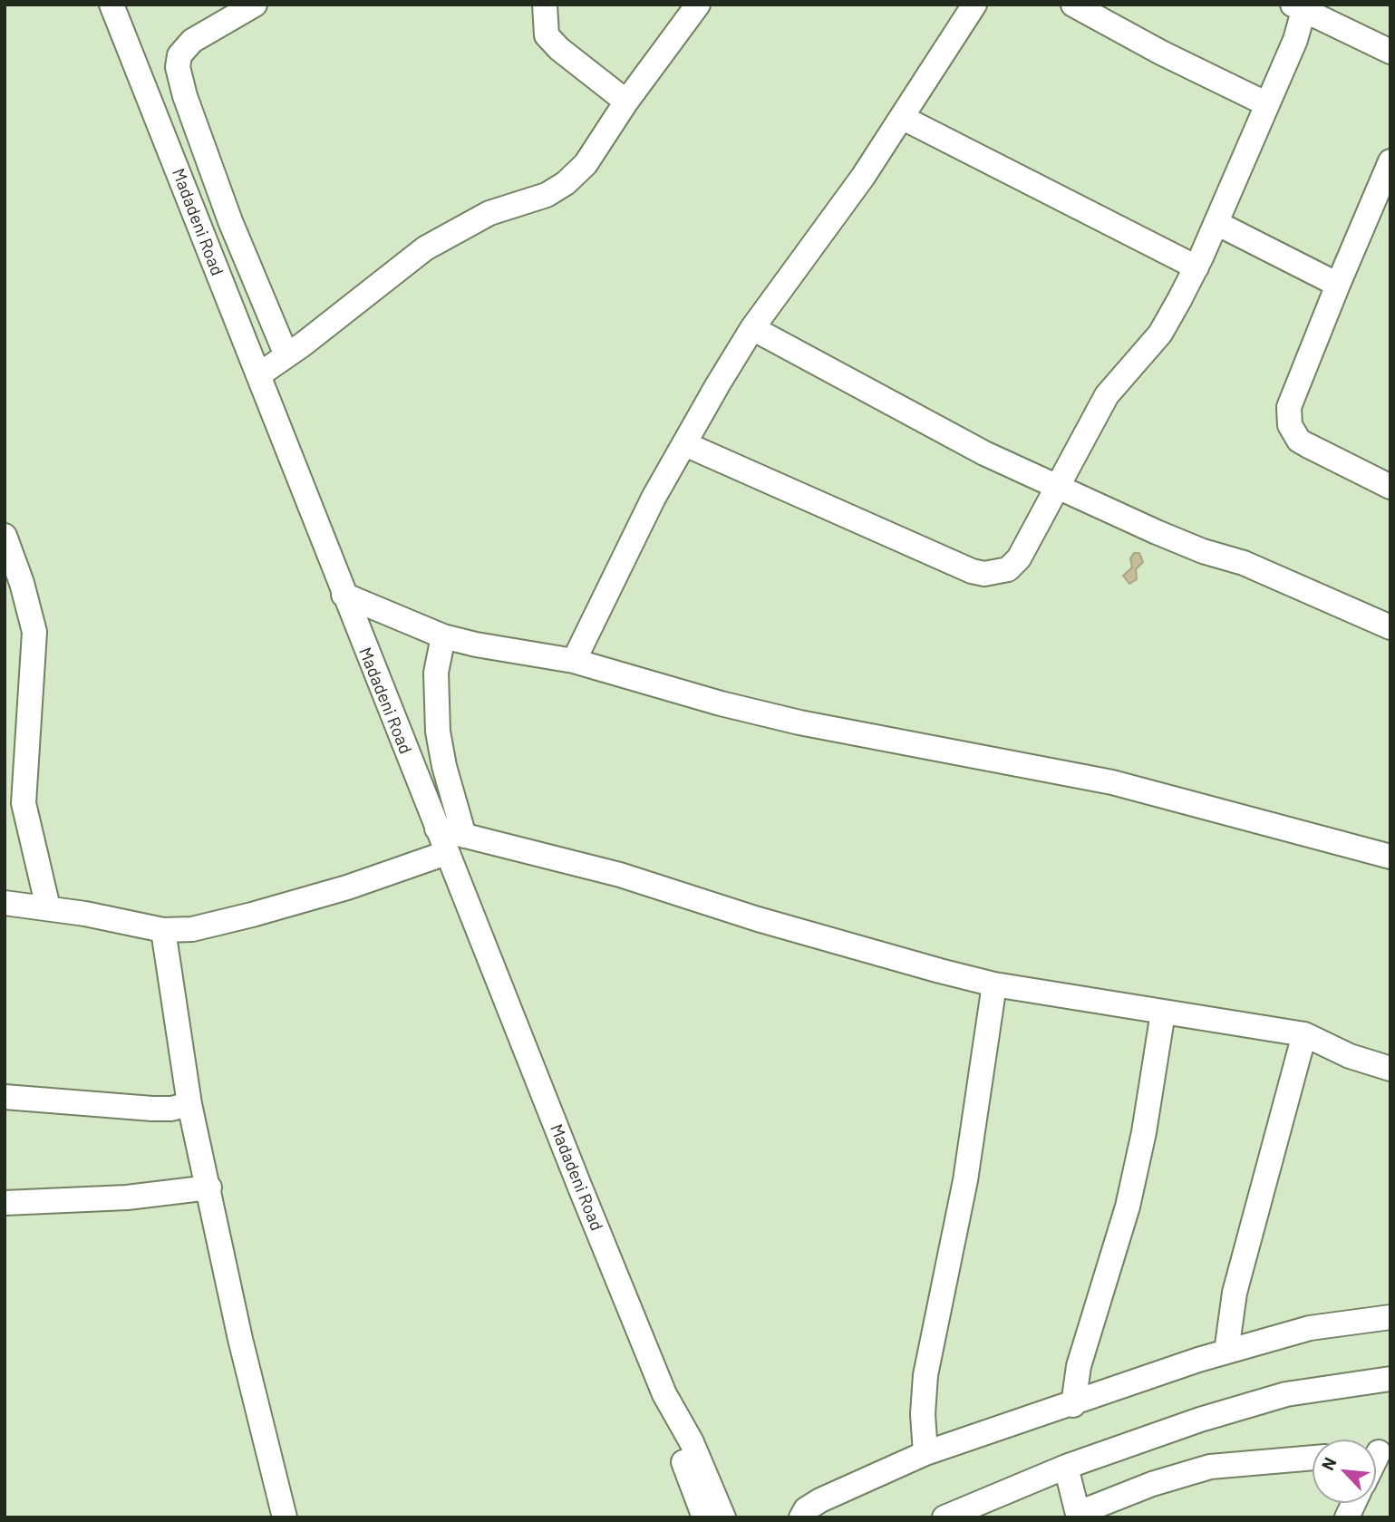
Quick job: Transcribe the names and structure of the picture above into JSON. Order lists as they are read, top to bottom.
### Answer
{
  "streets": {
    "street": ["Madadeni Road"]
  },
  "north": "top left"
}
